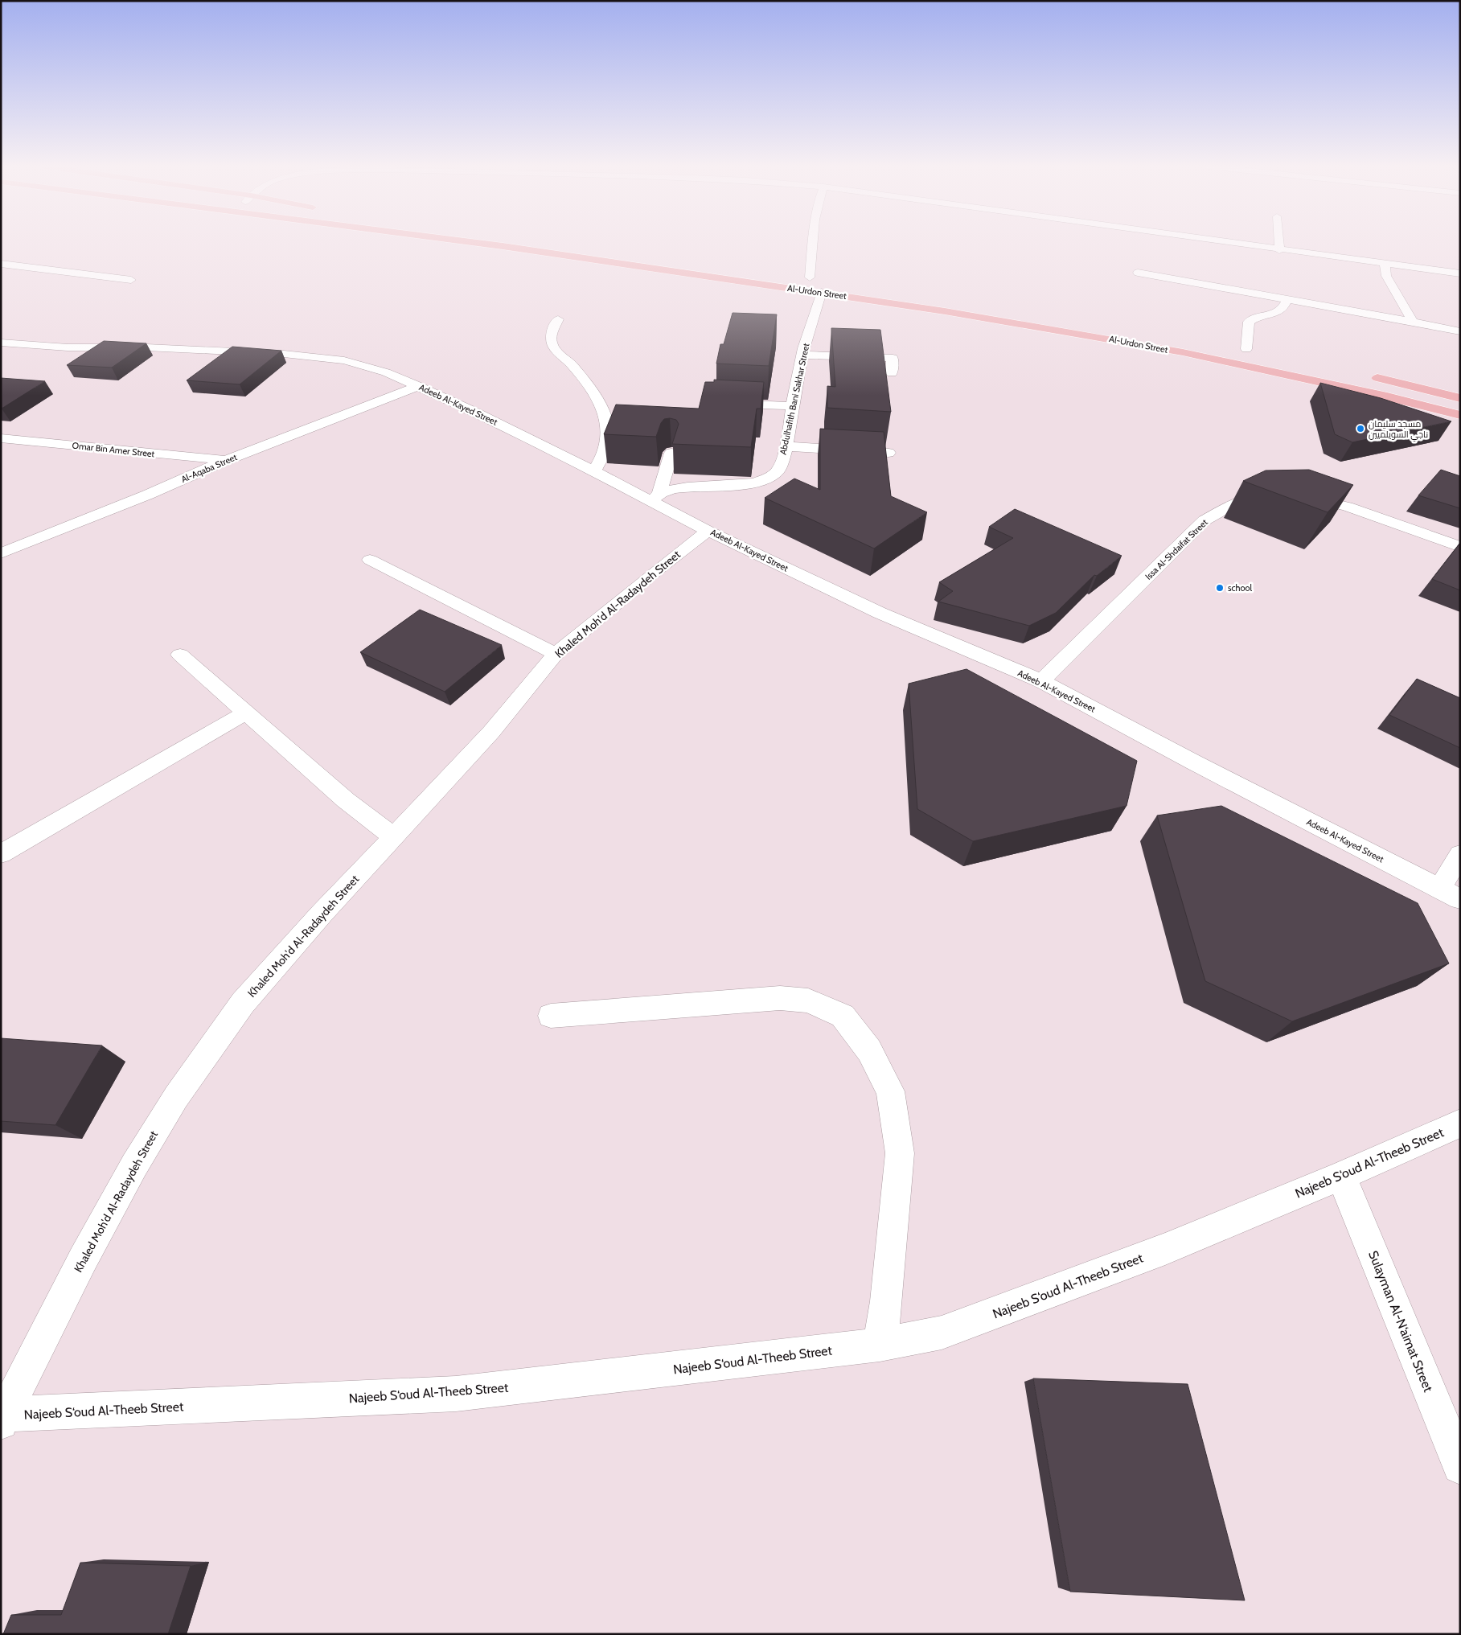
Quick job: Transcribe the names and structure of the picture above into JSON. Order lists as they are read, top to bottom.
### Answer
{
  "streets": {
    "highway": ["Al-Urdon Street"],
    "street": [
      "Abdulhafith Bani Sakhar Street",
      "Adeeb Al-Kayed Street",
      "Omar Bin Amer Street",
      "Al-Aqaba Street",
      "Issa Al-Shdaifat Street",
      "Khaled Moh'd Al-Radaydeh Street",
      "Najeeb S‘oud Al-Theeb Street",
      "Sulayman Al-N‘aimat Street"
    ]
  },
  "crossings": [
    ["Al-Urdon Street", "Abdulhafith Bani Sakhar Street"],
    ["Abdulhafith Bani Sakhar Street", "Adeeb Al-Kayed Street"],
    ["Adeeb Al-Kayed Street", "Al-Aqaba Street"],
    ["Adeeb Al-Kayed Street", "Issa Al-Shdaifat Street"],
    ["Adeeb Al-Kayed Street", "Khaled Moh'd Al-Radaydeh Street"],
    ["Omar Bin Amer Street", "Al-Aqaba Street"],
    ["Khaled Moh'd Al-Radaydeh Street", "Najeeb S‘oud Al-Theeb Street"],
    ["Najeeb S‘oud Al-Theeb Street", "Sulayman Al-N‘aimat Street"]
  ],
  "places": ["مسجد سليمان ناجي السويلميين", "school"]
}
